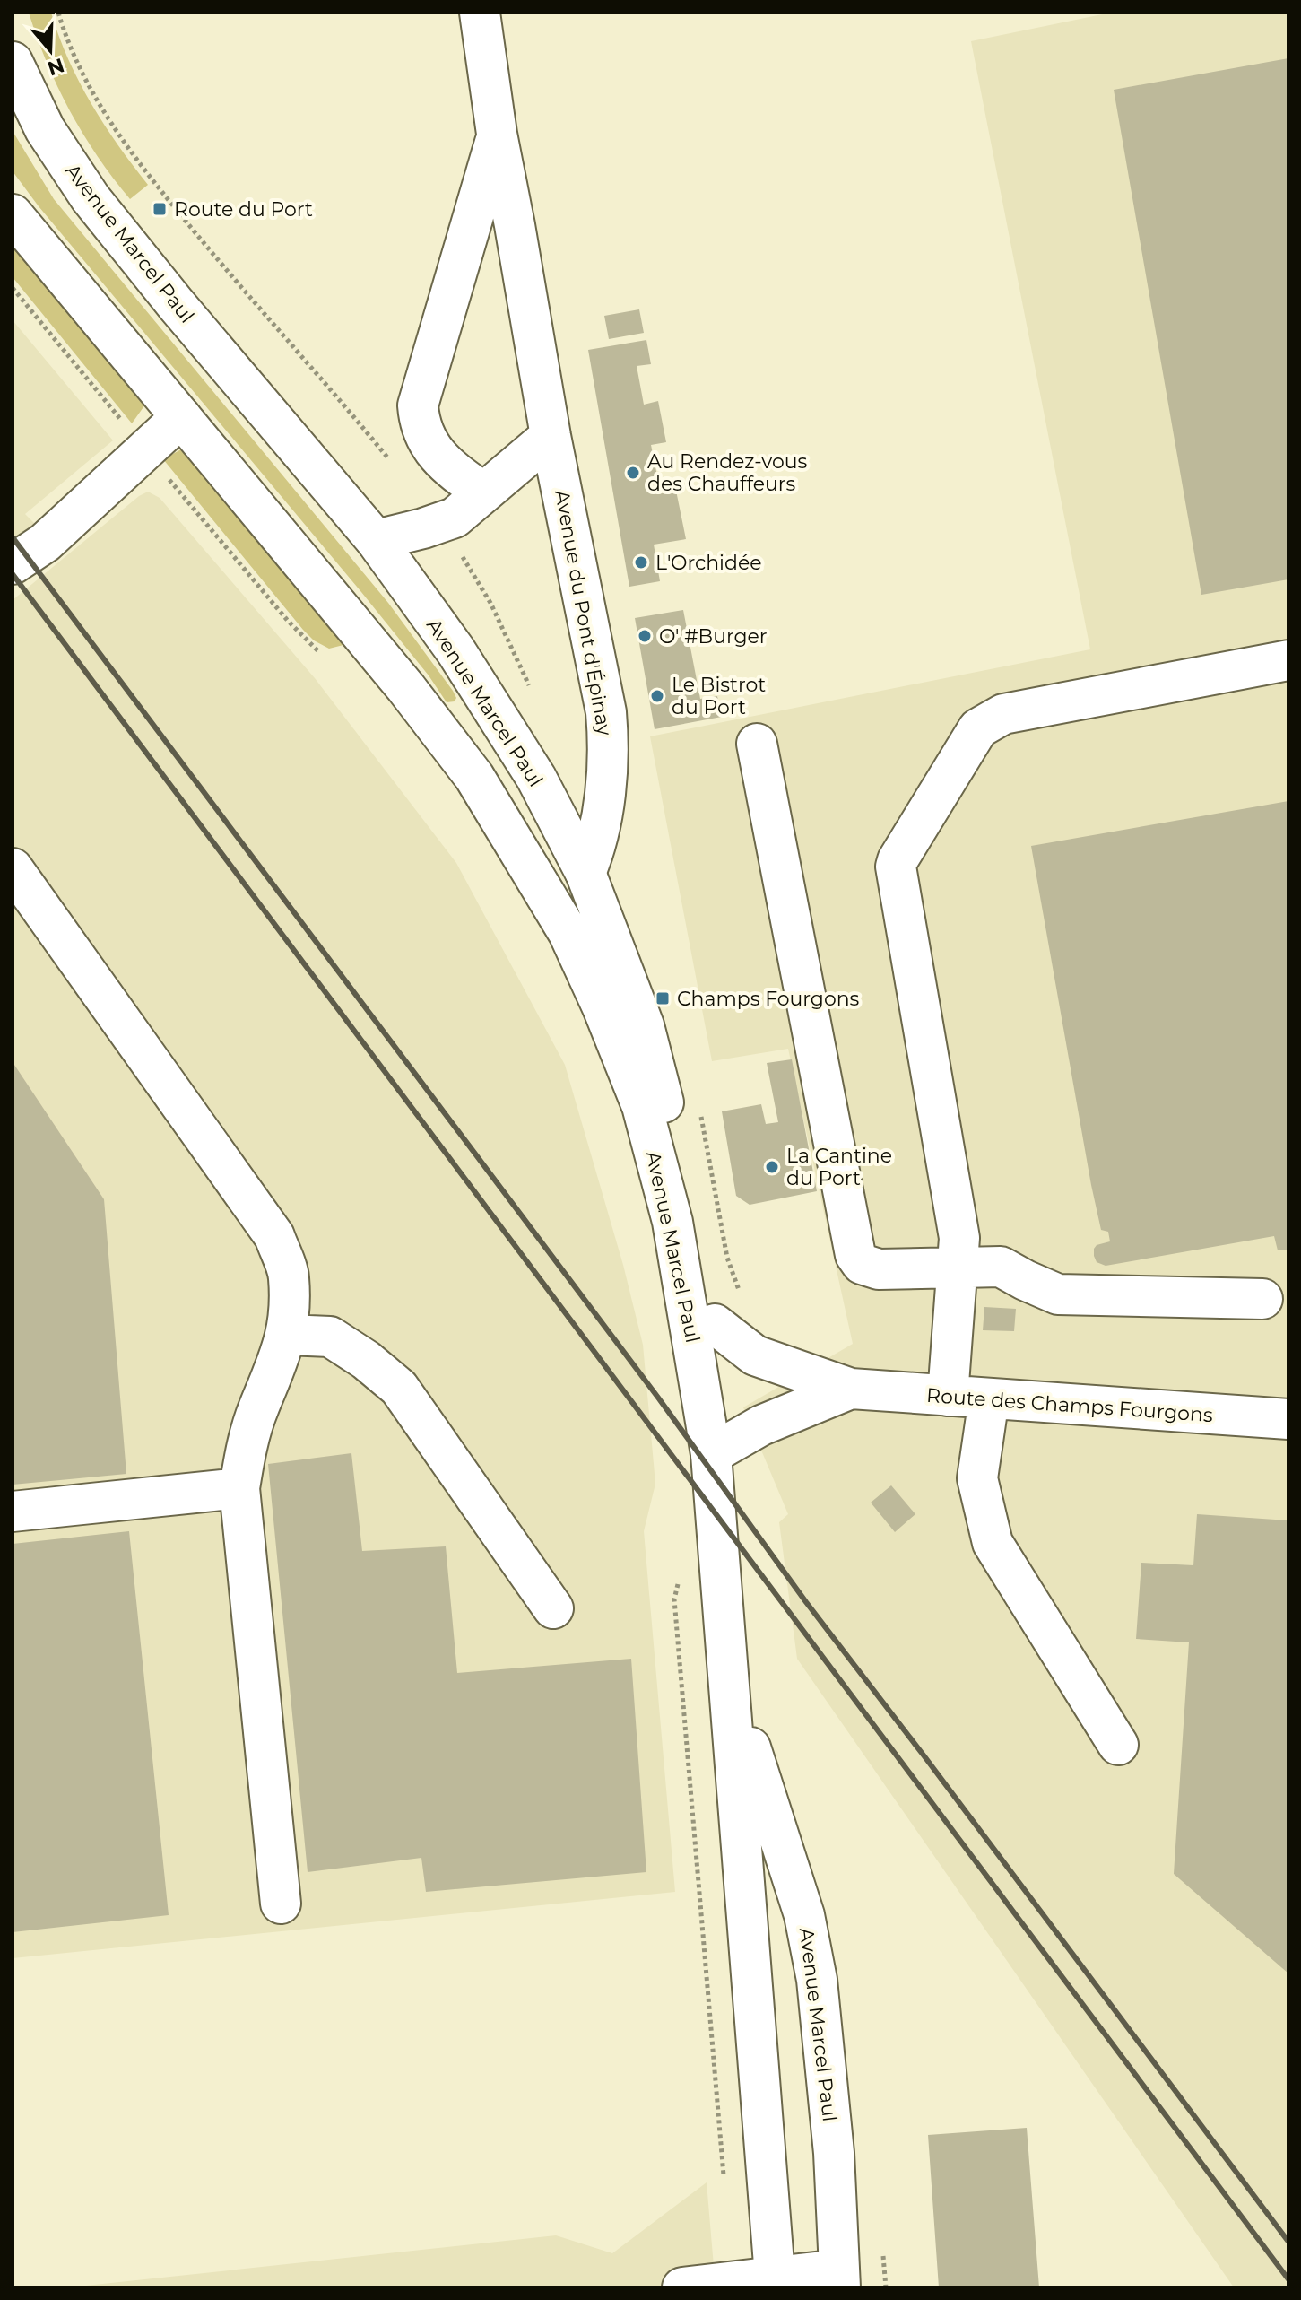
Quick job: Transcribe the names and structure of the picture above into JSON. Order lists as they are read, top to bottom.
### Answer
{
  "streets": {
    "main road": ["Avenue Marcel Paul", "Avenue du Pont d'Épinay", "Route des Champs Fourgons"]
  },
  "crossings": [
    ["Avenue Marcel Paul", "Avenue du Pont d'Épinay"],
    ["Avenue Marcel Paul", "Route des Champs Fourgons"]
  ],
  "places": {
    "transit": ["Route du Port", "Champs Fourgons"],
    "other": [
      "Au Rendez-vous des Chauffeurs",
      "L'Orchidée",
      "O' #Burger",
      "Le Bistrot du Port",
      "La Cantine du Port"
    ]
  },
  "north": "bottom"
}
